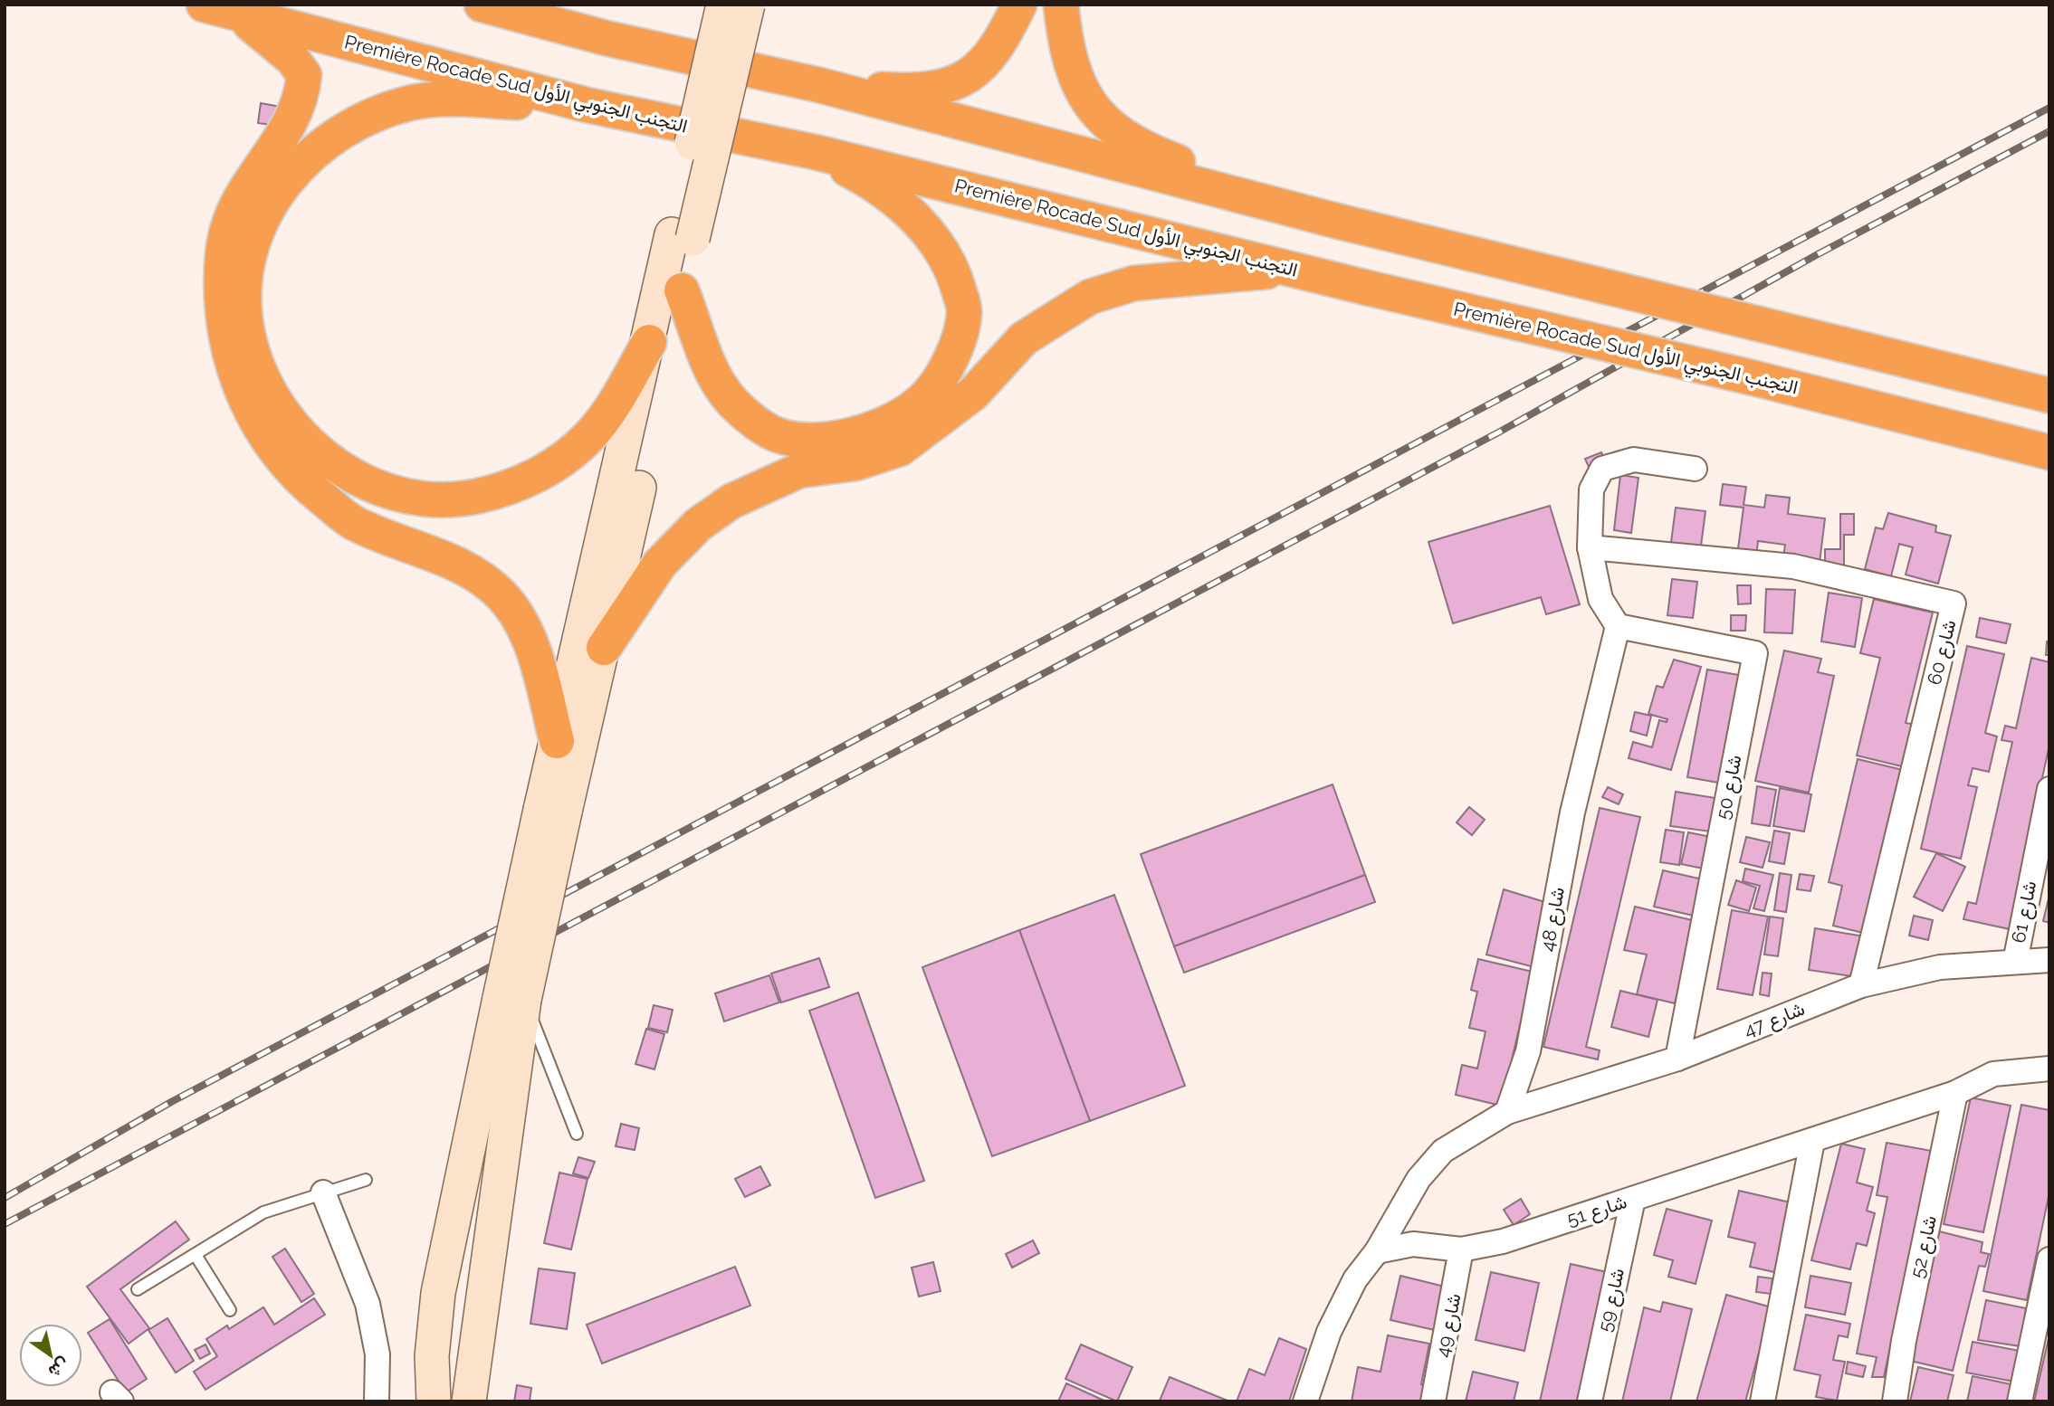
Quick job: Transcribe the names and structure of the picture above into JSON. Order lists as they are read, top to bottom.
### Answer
{
  "streets": {
    "highway": ["Première Rocade Sud التجنب الجنوبي الأول"],
    "street": [
      "شارع 60",
      "شارع 50",
      "شارع 61",
      "شارع 48",
      "شارع 47",
      "شارع 51",
      "شارع 52",
      "شارع 59",
      "شارع 49"
    ]
  },
  "crossings": [
    ["شارع 60", "شارع 47"],
    ["شارع 50", "شارع 48"],
    ["شارع 50", "شارع 47"],
    ["شارع 61", "شارع 47"],
    ["شارع 48", "شارع 47"],
    ["شارع 51", "شارع 52"],
    ["شارع 51", "شارع 59"],
    ["شارع 51", "شارع 49"]
  ],
  "north": "bottom right"
}
